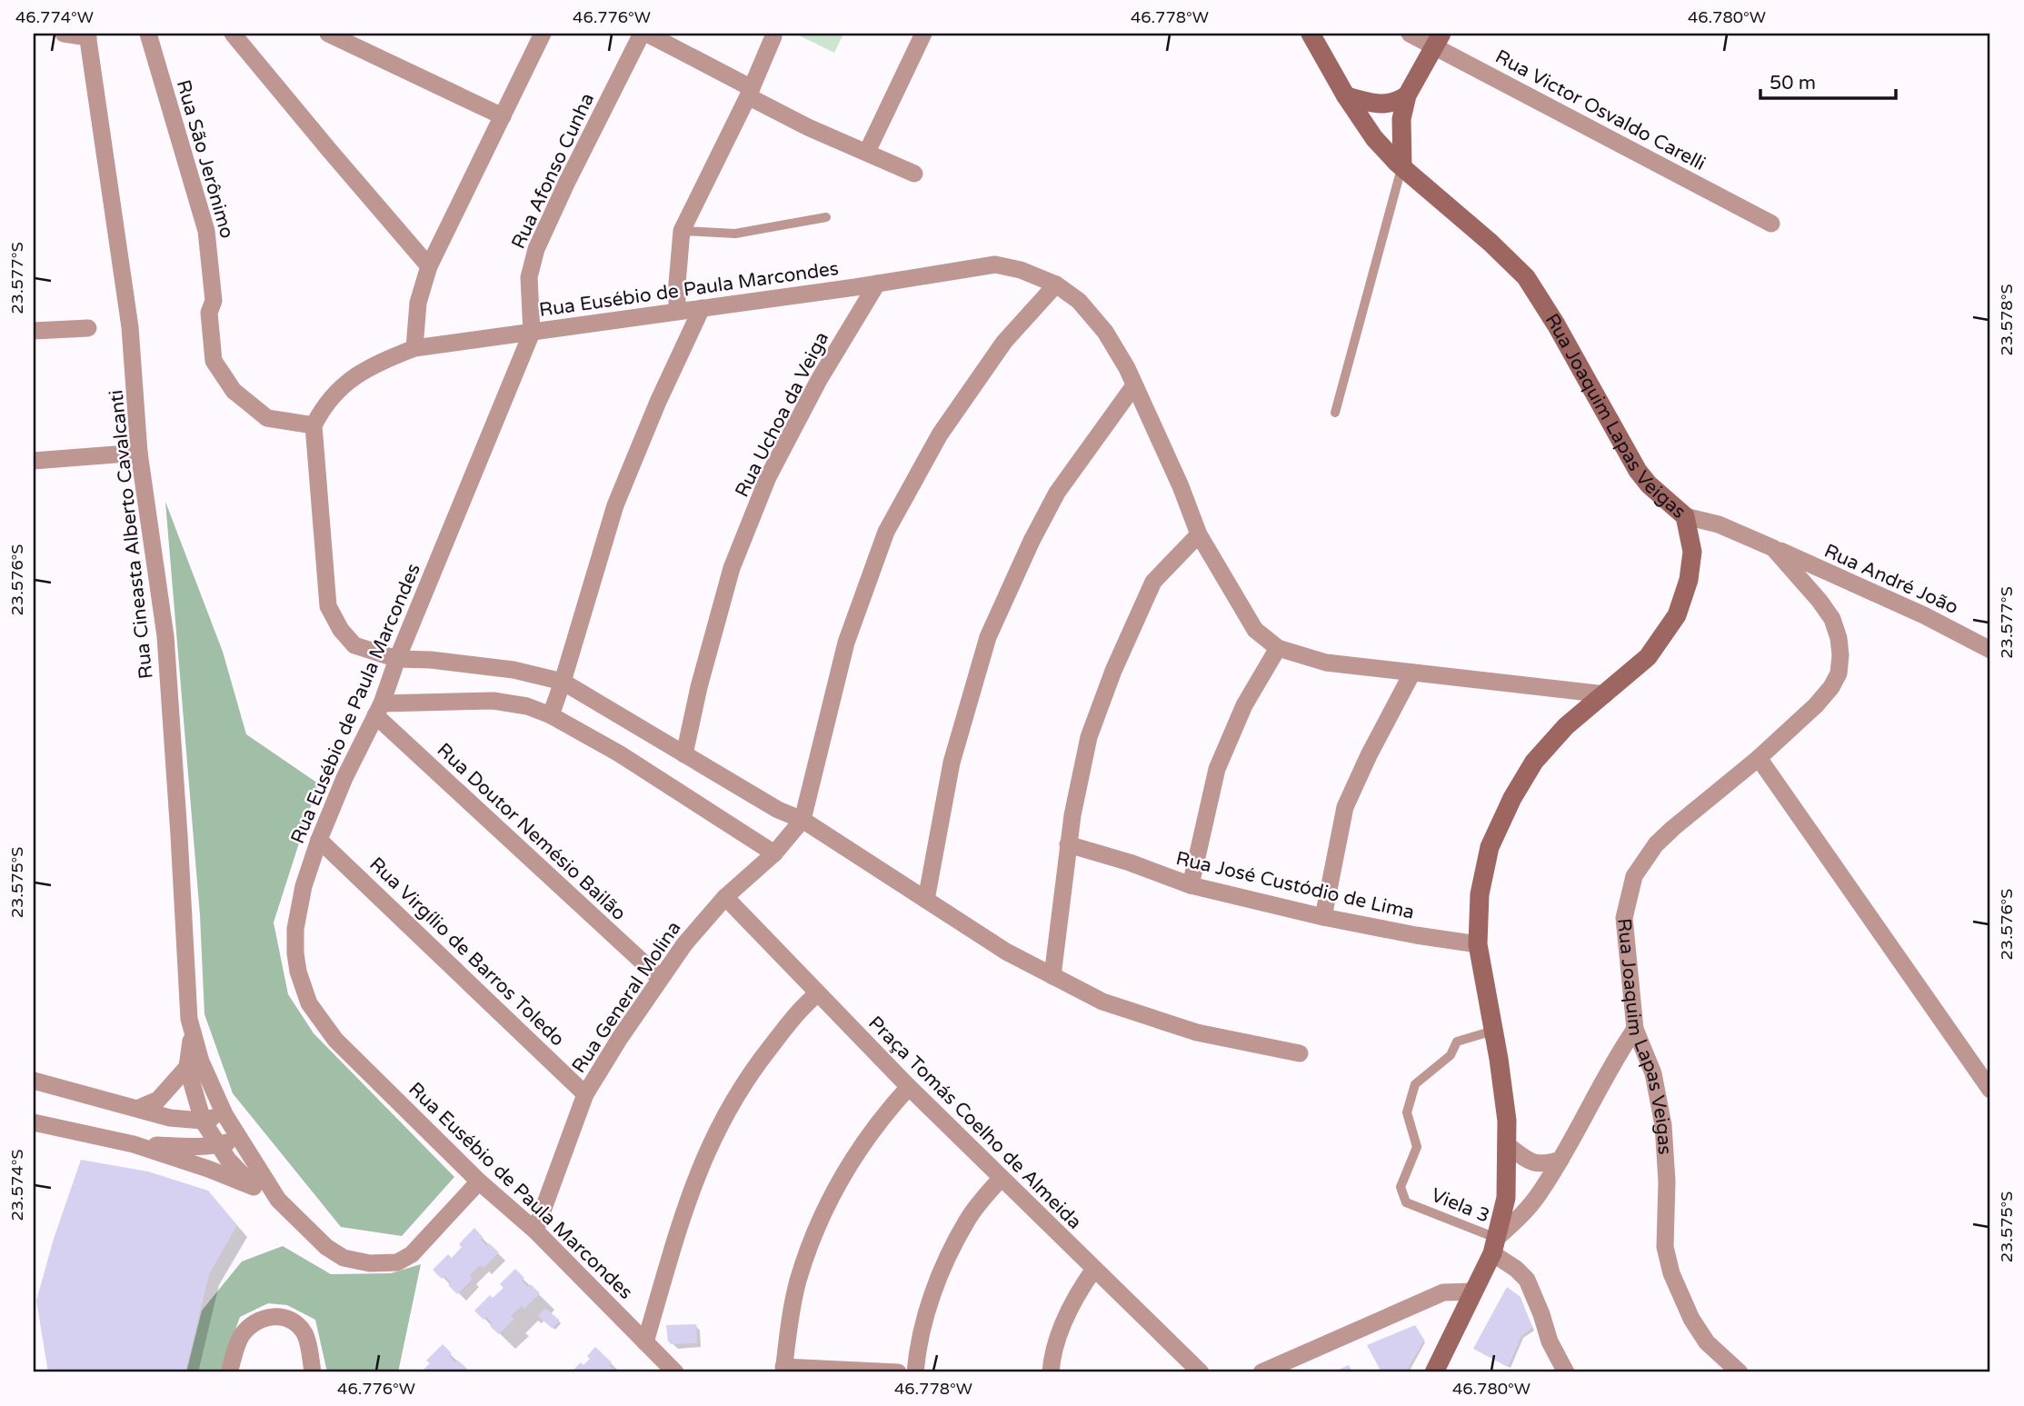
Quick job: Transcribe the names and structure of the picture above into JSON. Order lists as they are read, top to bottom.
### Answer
{
  "streets": {
    "main road": ["Rua Joaquim Lapas Veigas"],
    "street": [
      "Rua Victor Osvaldo Carelli",
      "Rua São Jerônimo",
      "Rua Afonso Cunha",
      "Rua Eusébio de Paula Marcondes",
      "Rua Uchoa da Veiga",
      "Rua Cineasta Alberto Cavalcanti",
      "Rua André João",
      "Rua Doutor Nemésio Bailão",
      "Rua José Custódio de Lima",
      "Rua Virgílio de Barros Toledo",
      "Rua General Molina",
      "Praça Tomás Coelho de Almeida"
    ],
    "lane": ["Viela 3"]
  },
  "crossings": [
    ["Rua Afonso Cunha", "Rua Eusébio de Paula Marcondes"],
    ["Rua Eusébio de Paula Marcondes", "Rua Uchoa da Veiga"],
    ["Rua Eusébio de Paula Marcondes", "Rua Cineasta Alberto Cavalcanti"],
    ["Rua Eusébio de Paula Marcondes", "Rua Doutor Nemésio Bailão"],
    ["Rua Eusébio de Paula Marcondes", "Rua Virgílio de Barros Toledo"],
    ["Rua Eusébio de Paula Marcondes", "Rua General Molina"],
    ["Rua Joaquim Lapas Veigas", "Rua André João"],
    ["Rua Doutor Nemésio Bailão", "Rua General Molina"],
    ["Rua Virgílio de Barros Toledo", "Rua General Molina"],
    ["Rua General Molina", "Praça Tomás Coelho de Almeida"]
  ],
  "scale_bar": "50 m",
  "coordinates": [
    "46.774°W",
    "46.776°W",
    "46.778°W",
    "46.780°W",
    "23.577°S",
    "23.578°S",
    "23.576°S",
    "23.575°S",
    "23.574°S"
  ]
}
